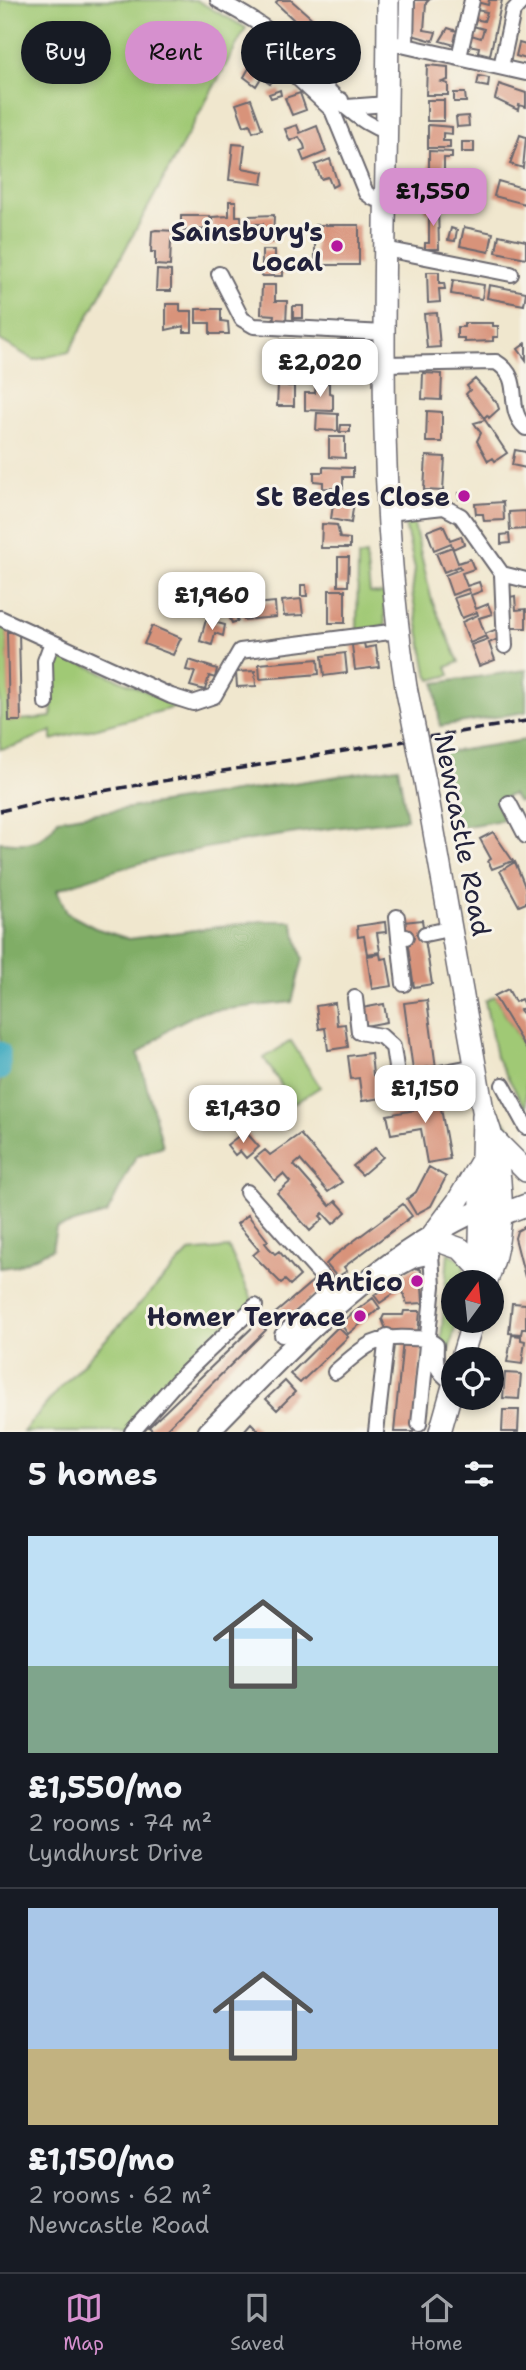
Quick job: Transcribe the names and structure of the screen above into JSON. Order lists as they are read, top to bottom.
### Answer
{
  "streets": {
    "highway": ["Newcastle Road"]
  },
  "places": [
    "Sainsbury's Local",
    "St Bedes Close",
    "Antico",
    "Homer Terrace"
  ],
  "north": "top",
  "page": {
    "chip": ["Buy", "Rent", "Filters"],
    "price": [
      "£1,550",
      "£2,020",
      "£1,960",
      "£1,150",
      "£1,430"
    ],
    "heading": "5 homes",
    "list": [
      {
        "name": "£1,550/mo",
        "note": "2 rooms · 74 m² · Lyndhurst Drive"
      },
      {
        "name": "£1,150/mo",
        "note": "2 rooms · 62 m² · Newcastle Road"
      }
    ],
    "tabs": ["Map", "Saved", "Home"]
  }
}
